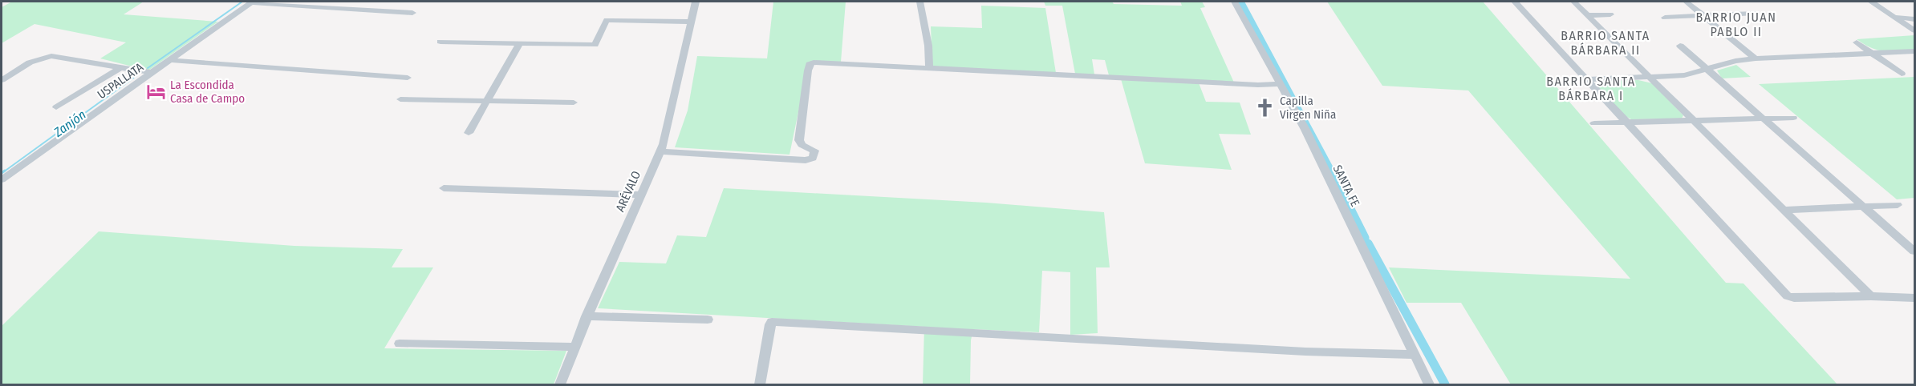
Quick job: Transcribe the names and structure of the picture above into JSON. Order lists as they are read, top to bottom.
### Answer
{
  "streets": {
    "street": ["USPALLATA", "SANTA FE", "ARÉVALO"]
  },
  "districts": ["BARRIO JUAN PABLO II", "BARRIO SANTA BÁRBARA II", "BARRIO SANTA BÁRBARA I"],
  "water": ["Zanjón"],
  "places": {
    "hotel": ["La Escondida Casa de Campo"],
    "church": ["Capilla Virgen Niña"]
  }
}
